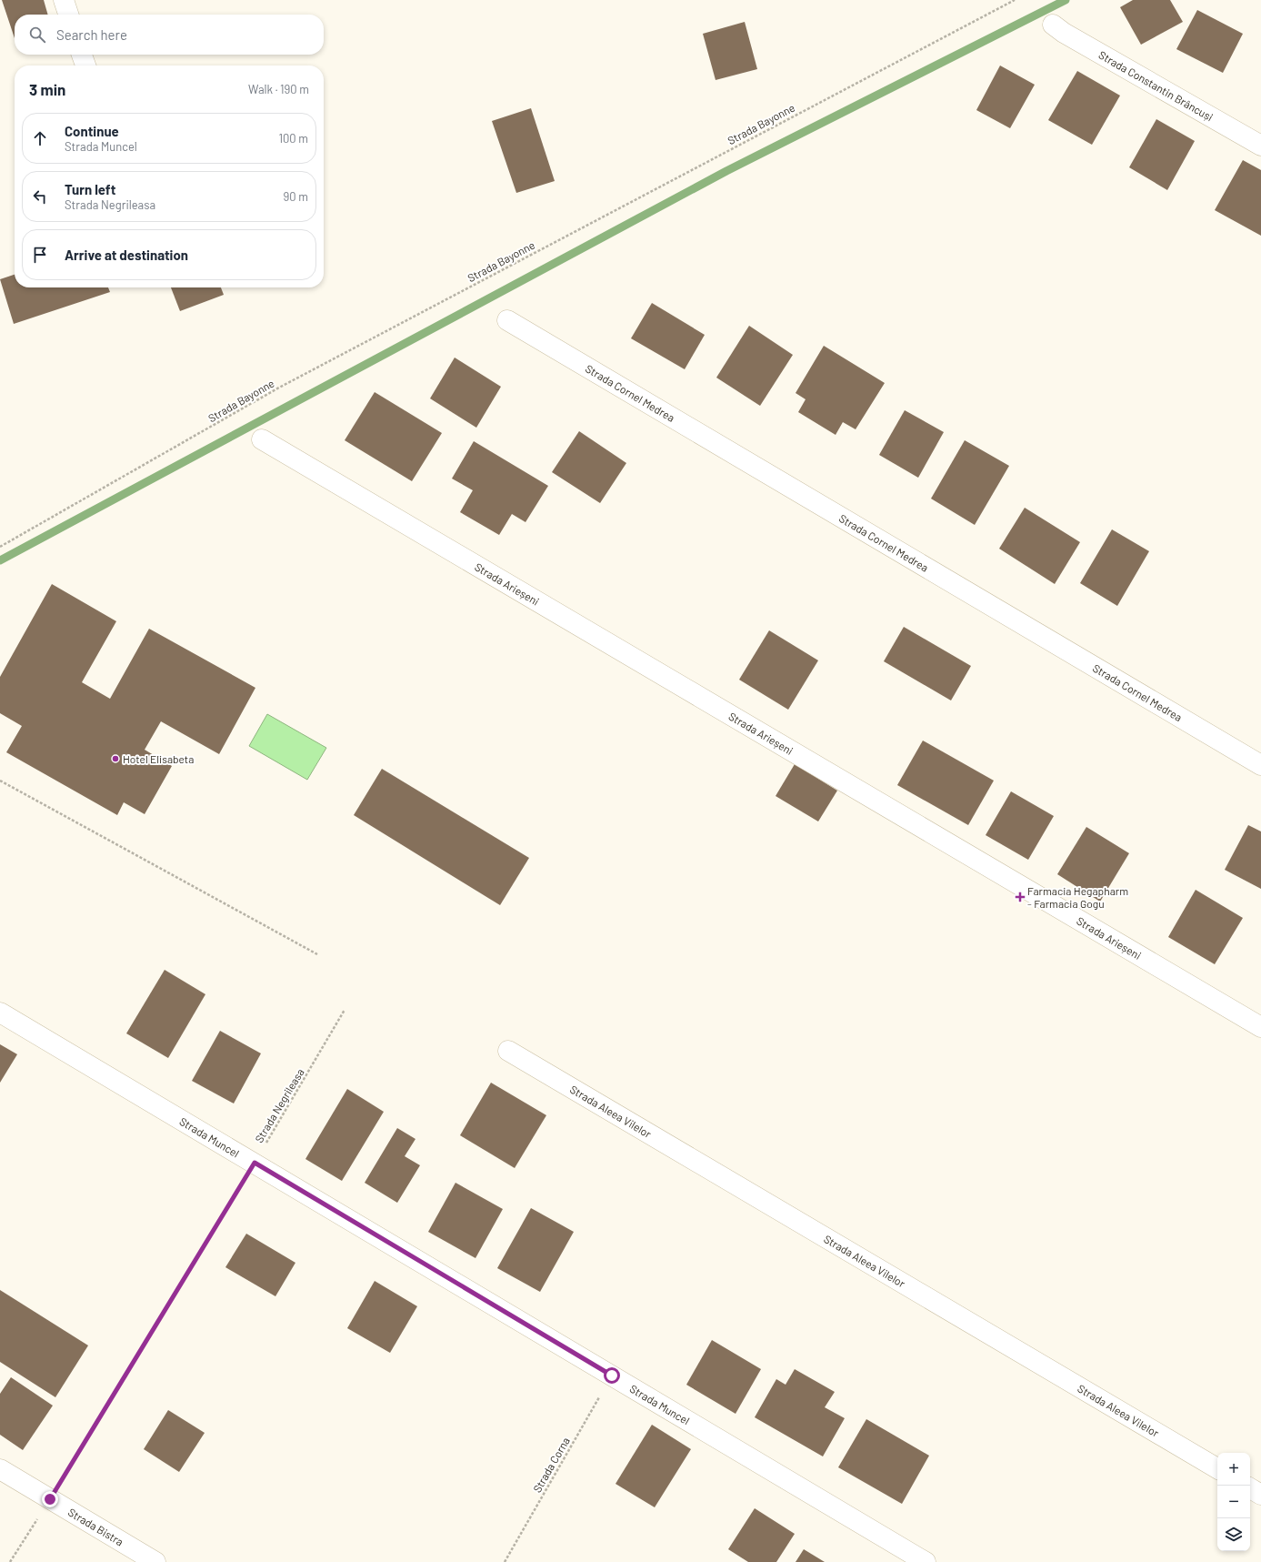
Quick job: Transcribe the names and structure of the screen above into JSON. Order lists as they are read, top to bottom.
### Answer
{
  "streets": {
    "street": [
      "Strada Constantin Brâncuși",
      "Strada Cornel Medrea",
      "Strada Arieșeni",
      "Strada Aleea Vilelor",
      "Strada Muncel",
      "Strada Bistra"
    ],
    "path": ["Strada Bayonne", "Strada Negrileasa", "Strada Corna"]
  },
  "crossings": [
    ["Strada Negrileasa", "Strada Muncel"],
    ["Strada Negrileasa", "Strada Bistra"],
    ["Strada Muncel", "Strada Corna"]
  ],
  "places": {
    "other": ["Hotel Elisabeta"],
    "health": ["Farmacia Hegapharm - Farmacia Gogu"]
  },
  "page": {
    "search": "Search here",
    "heading": ["3 min", "Walk · 190 m"],
    "list": [
      ["Continue", "Strada Muncel", "100 m"],
      ["Turn left", "Strada Negrileasa", "90 m"],
      "Arrive at destination"
    ],
    "map_buttons": ["+", "−"]
  }
}
